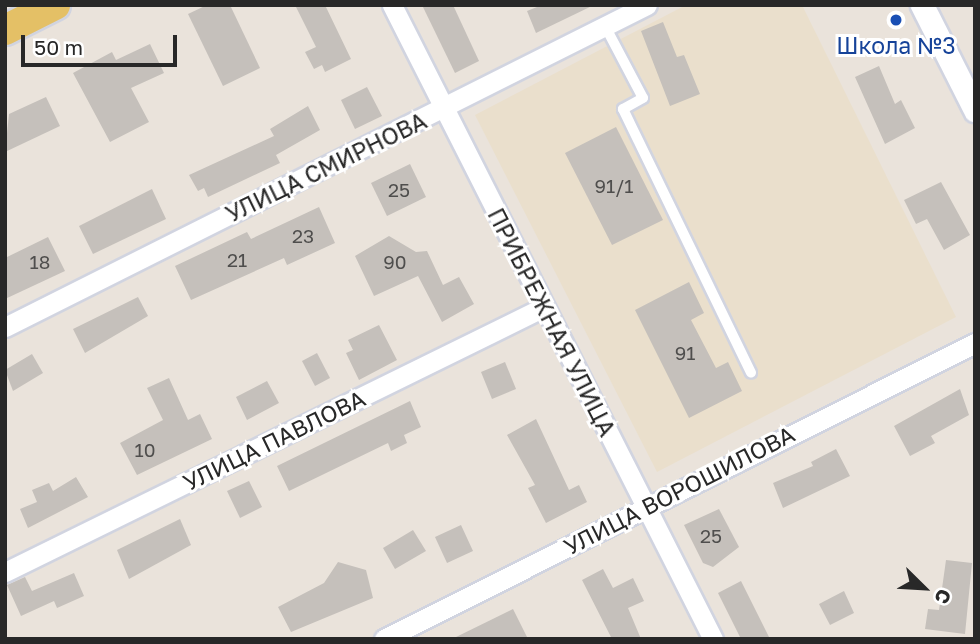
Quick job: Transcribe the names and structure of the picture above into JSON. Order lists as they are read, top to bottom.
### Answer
{
  "streets": {
    "street": [
      "УЛИЦА СМИРНОВА",
      "ПРИБРЕЖНАЯ УЛИЦА",
      "УЛИЦА ПАВЛОВА",
      "УЛИЦА ВОРОШИЛОВА"
    ]
  },
  "crossings": [
    ["УЛИЦА СМИРНОВА", "ПРИБРЕЖНАЯ УЛИЦА"],
    ["ПРИБРЕЖНАЯ УЛИЦА", "УЛИЦА ПАВЛОВА"],
    ["ПРИБРЕЖНАЯ УЛИЦА", "УЛИЦА ВОРОШИЛОВА"]
  ],
  "places": ["Школа №3"],
  "house_numbers": [
    "91/1",
    "25",
    "23",
    "21",
    "18",
    "90",
    "91",
    "10",
    "25"
  ],
  "scale_bar": "50 m",
  "north": "bottom right"
}
